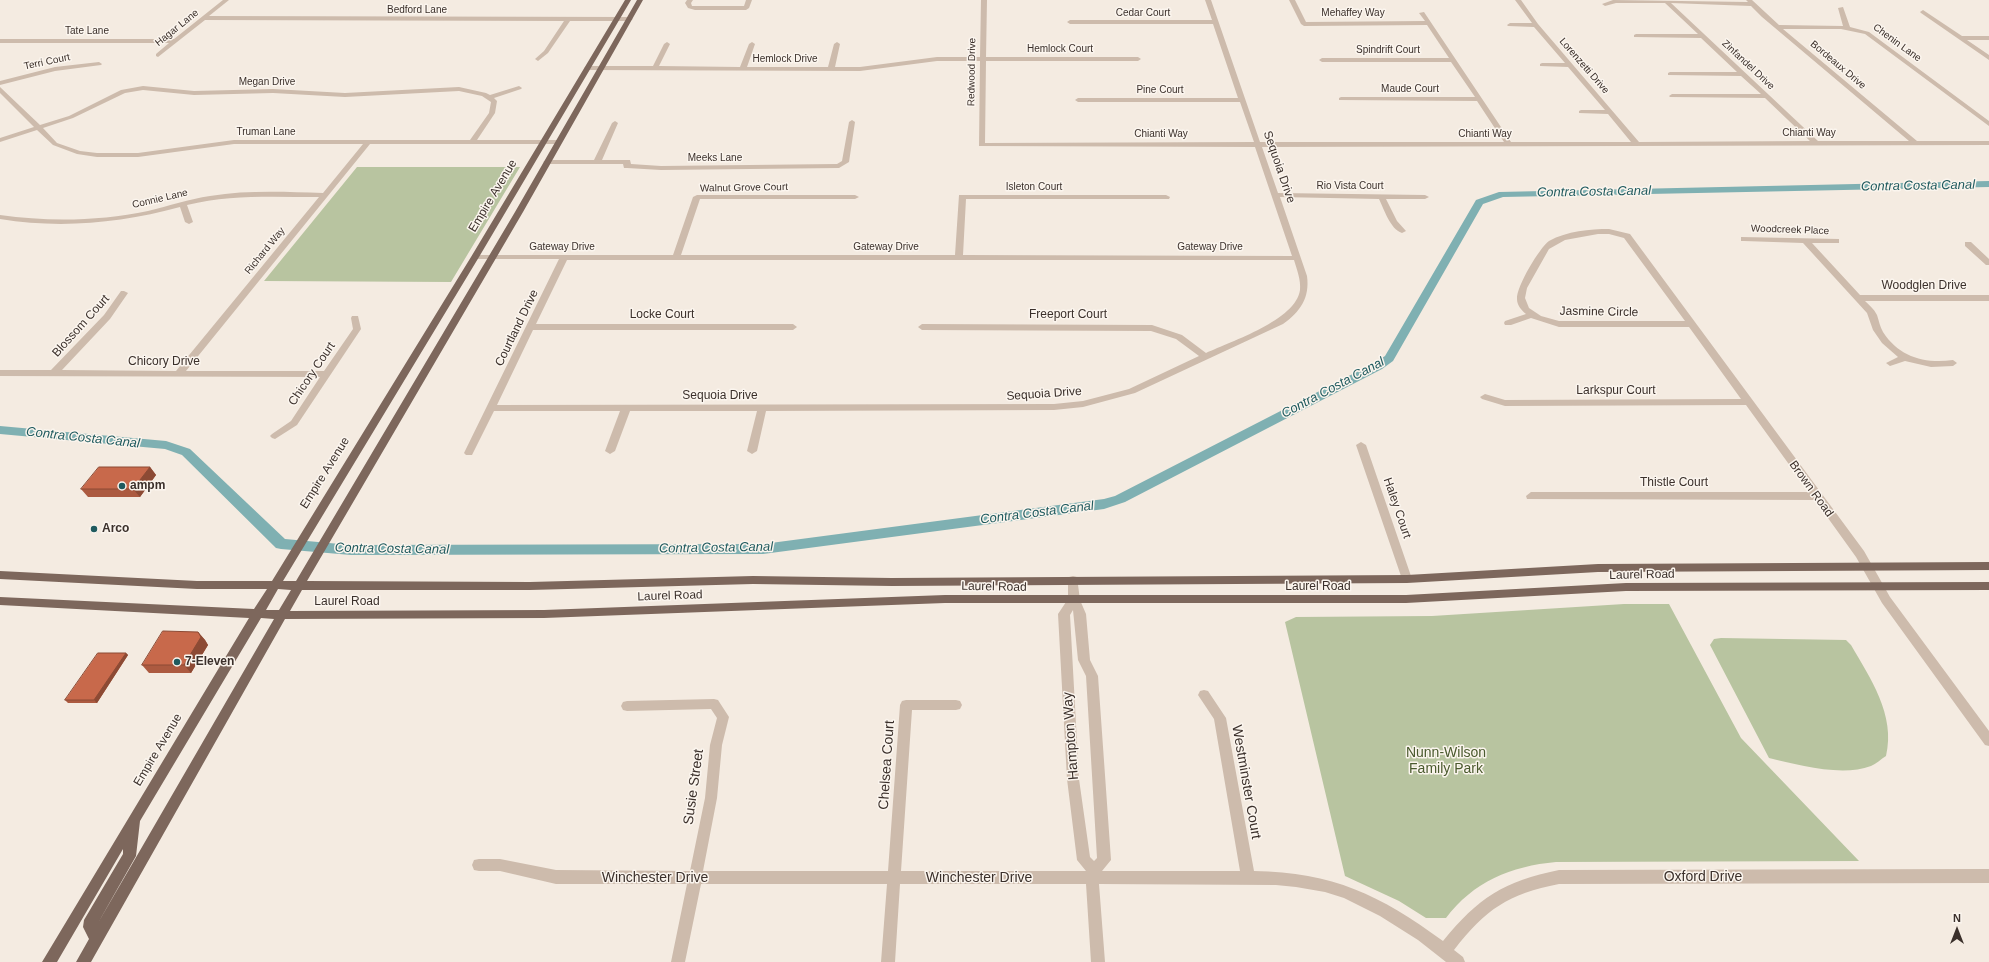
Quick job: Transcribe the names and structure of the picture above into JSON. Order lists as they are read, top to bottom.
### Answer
{
  "streets": {
    "main road": ["Empire Avenue", "Laurel Road"],
    "street": [
      "Bedford Lane",
      "Cedar Court",
      "Mehaffey Way",
      "Hagar Lane",
      "Tate Lane",
      "Chenin Lane",
      "Hemlock Court",
      "Spindrift Court",
      "Hemlock Drive",
      "Terri Court",
      "Zinfandel Drive",
      "Bordeaux Drive",
      "Lorenzetti Drive",
      "Redwood Drive",
      "Megan Drive",
      "Maude Court",
      "Pine Court",
      "Truman Lane",
      "Chianti Way",
      "Meeks Lane",
      "Sequoia Drive",
      "Rio Vista Court",
      "Isleton Court",
      "Walnut Grove Court",
      "Connie Lane",
      "Woodcreek Place",
      "Gateway Drive",
      "Richard Way",
      "Woodglen Drive",
      "Jasmine Circle",
      "Locke Court",
      "Freeport Court",
      "Blossom Court",
      "Courtland Drive",
      "Chicory Drive",
      "Chicory Court",
      "Larkspur Court",
      "Thistle Court",
      "Brown Road",
      "Haley Court",
      "Hampton Way",
      "Chelsea Court",
      "Westminster Court",
      "Susie Street",
      "Oxford Drive",
      "Winchester Drive"
    ]
  },
  "crossings": [
    ["Bedford Lane", "Hagar Lane"],
    ["Bedford Lane", "Empire Avenue"],
    ["Cedar Court", "Sequoia Drive"],
    ["Hagar Lane", "Tate Lane"],
    ["Chenin Lane", "Bordeaux Drive"],
    ["Hemlock Court", "Hemlock Drive"],
    ["Hemlock Court", "Redwood Drive"],
    ["Hemlock Drive", "Redwood Drive"],
    ["Hemlock Drive", "Empire Avenue"],
    ["Zinfandel Drive", "Chianti Way"],
    ["Bordeaux Drive", "Chianti Way"],
    ["Lorenzetti Drive", "Chianti Way"],
    ["Redwood Drive", "Chianti Way"],
    ["Megan Drive", "Truman Lane"],
    ["Pine Court", "Sequoia Drive"],
    ["Truman Lane", "Empire Avenue"],
    ["Truman Lane", "Richard Way"],
    ["Chianti Way", "Sequoia Drive"],
    ["Sequoia Drive", "Rio Vista Court"],
    ["Sequoia Drive", "Gateway Drive"],
    ["Sequoia Drive", "Freeport Court"],
    ["Sequoia Drive", "Courtland Drive"],
    ["Isleton Court", "Gateway Drive"],
    ["Walnut Grove Court", "Gateway Drive"],
    ["Empire Avenue", "Gateway Drive"],
    ["Empire Avenue", "Laurel Road"],
    ["Connie Lane", "Richard Way"],
    ["Gateway Drive", "Courtland Drive"],
    ["Richard Way", "Chicory Drive"],
    ["Jasmine Circle", "Brown Road"],
    ["Locke Court", "Courtland Drive"],
    ["Blossom Court", "Chicory Drive"],
    ["Chicory Drive", "Chicory Court"],
    ["Larkspur Court", "Brown Road"],
    ["Thistle Court", "Brown Road"],
    ["Brown Road", "Laurel Road"],
    ["Haley Court", "Laurel Road"],
    ["Laurel Road", "Hampton Way"],
    ["Hampton Way", "Winchester Drive"],
    ["Chelsea Court", "Winchester Drive"],
    ["Westminster Court", "Winchester Drive"],
    ["Susie Street", "Winchester Drive"],
    ["Oxford Drive", "Winchester Drive"]
  ],
  "water": ["Contra Costa Canal"],
  "parks": ["Nunn-Wilson Family Park"],
  "places": ["ampm", "Arco", "7-Eleven"],
  "north": "top"
}
